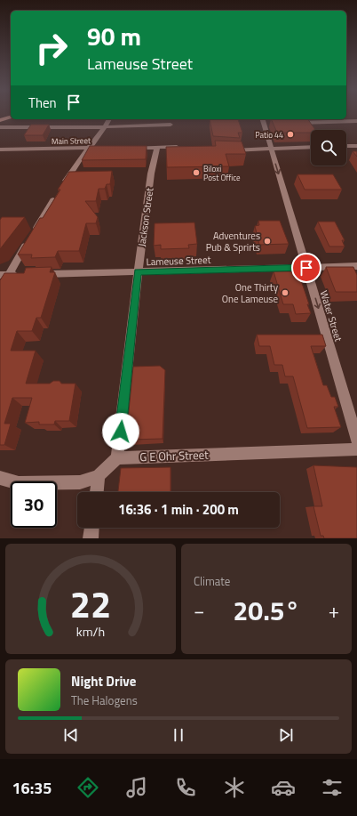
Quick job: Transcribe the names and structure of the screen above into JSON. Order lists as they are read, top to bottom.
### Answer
{
  "streets": {
    "street": [
      "Main Street",
      "Jackson Street",
      "Lameuse Street",
      "Water Street",
      "G E Ohr Street"
    ]
  },
  "crossings": [
    ["Jackson Street", "Lameuse Street"],
    ["Jackson Street", "G E Ohr Street"],
    ["Lameuse Street", "Water Street"]
  ],
  "one_way": ["Water Street"],
  "places": [
    "Patio 44",
    "Biloxi Post Office",
    "Adventures Pub & Sprirts",
    "One Thirty One Lameuse"
  ],
  "page": {
    "turn": ["90 m", "Lameuse Street"],
    "then": "Then",
    "limit": "30",
    "trip": "16:36 · 1 min · 200 m",
    "tile": "Climate",
    "heat": ["−", "20.5°", "+"],
    "song": ["Night Drive", "The Halogens"],
    "tabs": "16:35",
    "gauge": ["22", "km/h"]
  }
}
